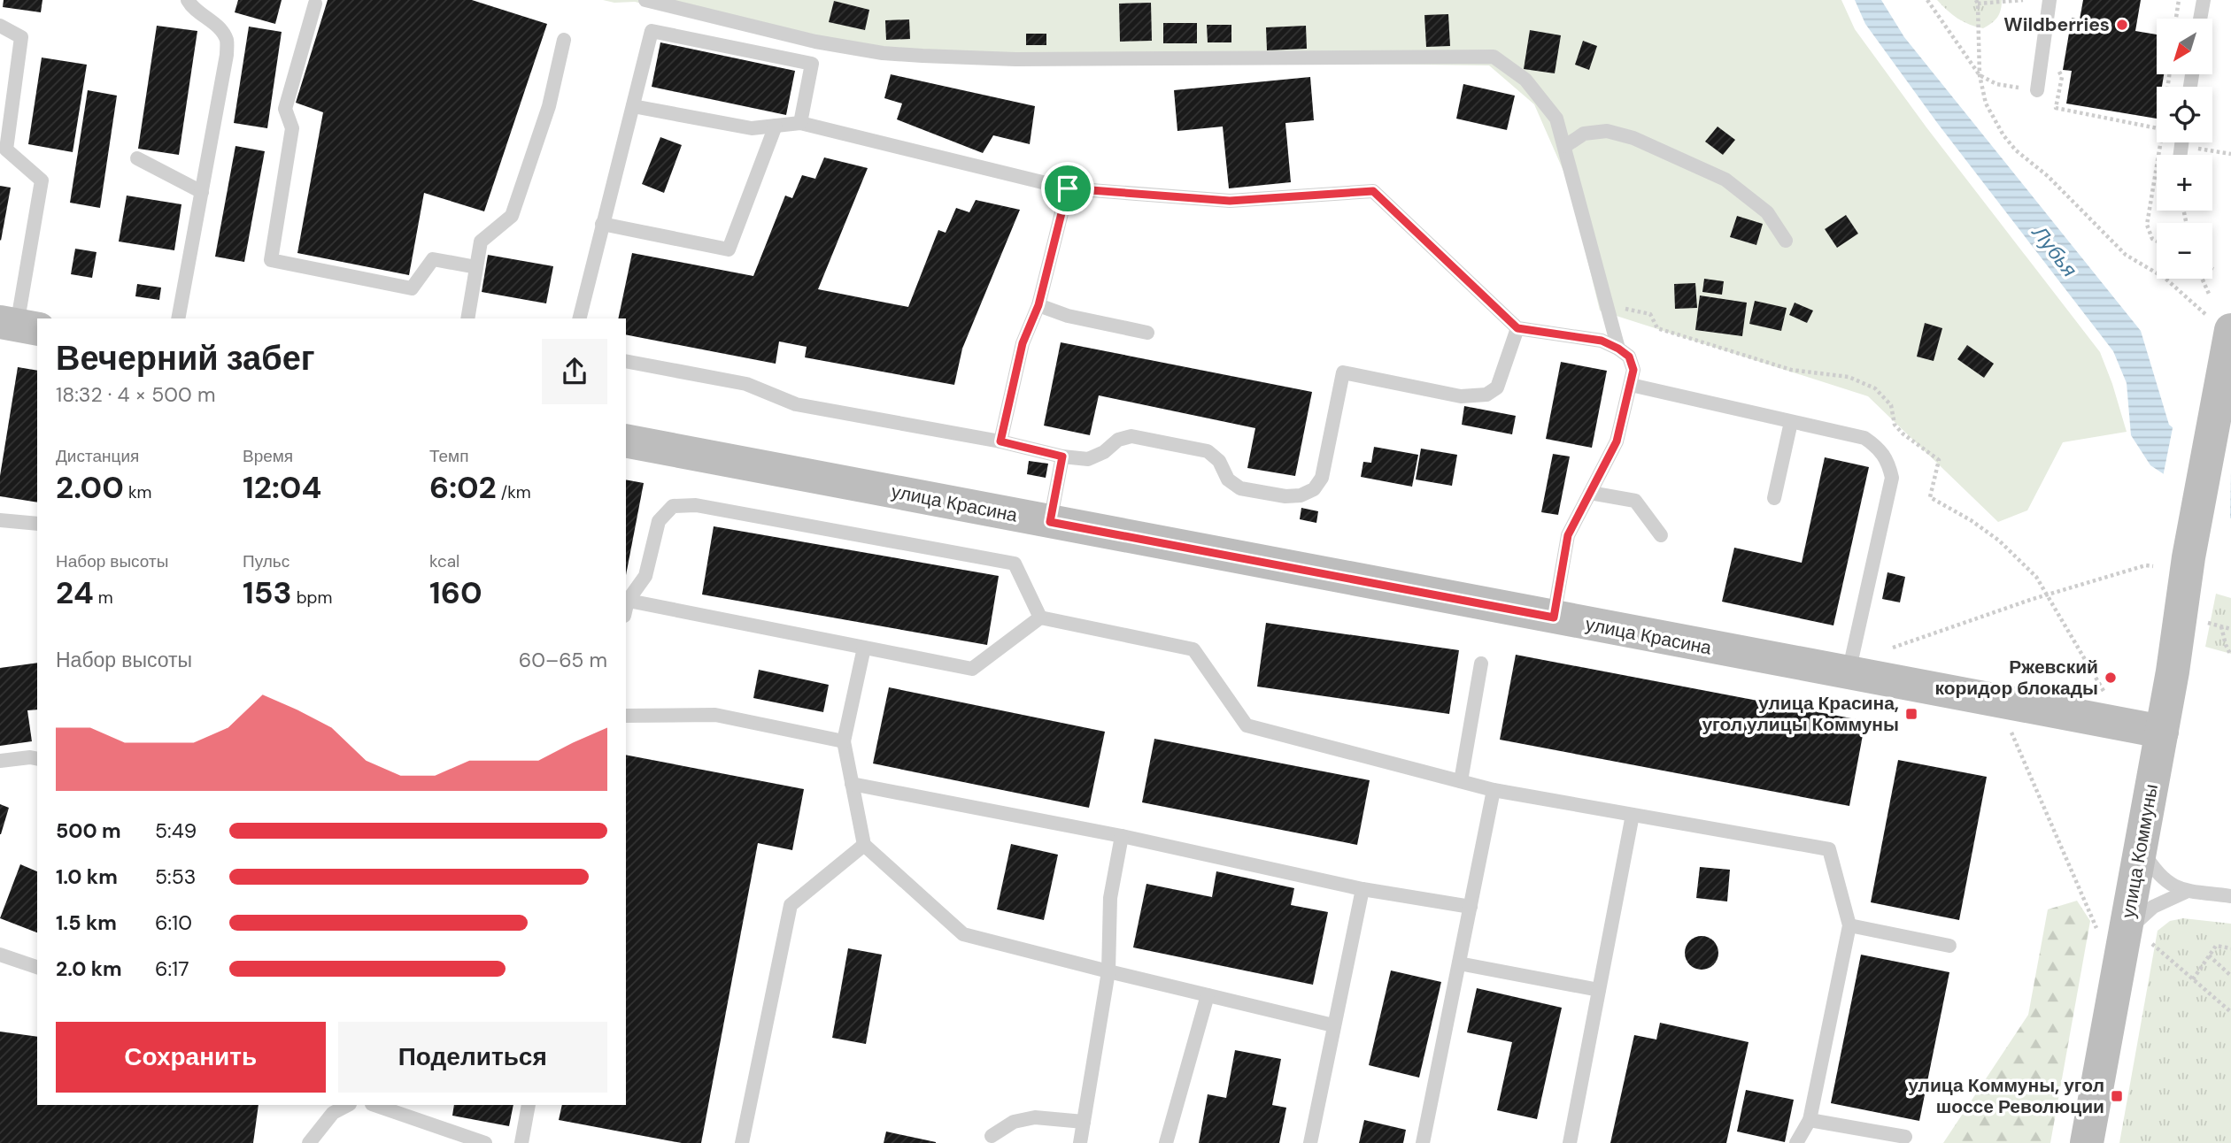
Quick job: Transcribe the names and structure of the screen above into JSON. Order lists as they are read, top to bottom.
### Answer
{
  "streets": {
    "main road": ["улица Красина", "улица Коммуны"]
  },
  "crossings": [
    ["улица Красина", "улица Коммуны"]
  ],
  "water": ["Лубья"],
  "places": {
    "other": ["Wildberries", "Ржевский коридор блокады"],
    "transit": ["улица Красина, угол улицы Коммуны", "улица Коммуны, угол шоссе Революции"]
  },
  "north": "bottom left",
  "page": {
    "map_buttons": ["+", "−"],
    "heading": ["Вечерний забег", "18:32 · 4 × 500 m"],
    "stats": [
      ["Дистанция", "2.00 km"],
      ["Время", "12:04"],
      ["Темп", "6:02 /km"],
      ["Набор высоты", "24 m"],
      ["Пульс", "153 bpm"],
      ["kcal", "160"]
    ],
    "chart": ["Набор высоты", "60–65 m"],
    "list": [
      {
        "name": "500 m",
        "note": "5:49"
      },
      {
        "name": "1.0 km",
        "note": "5:53"
      },
      {
        "name": "1.5 km",
        "note": "6:10"
      },
      {
        "name": "2.0 km",
        "note": "6:17"
      }
    ],
    "buttons": ["Сохранить", "Поделиться"]
  }
}
